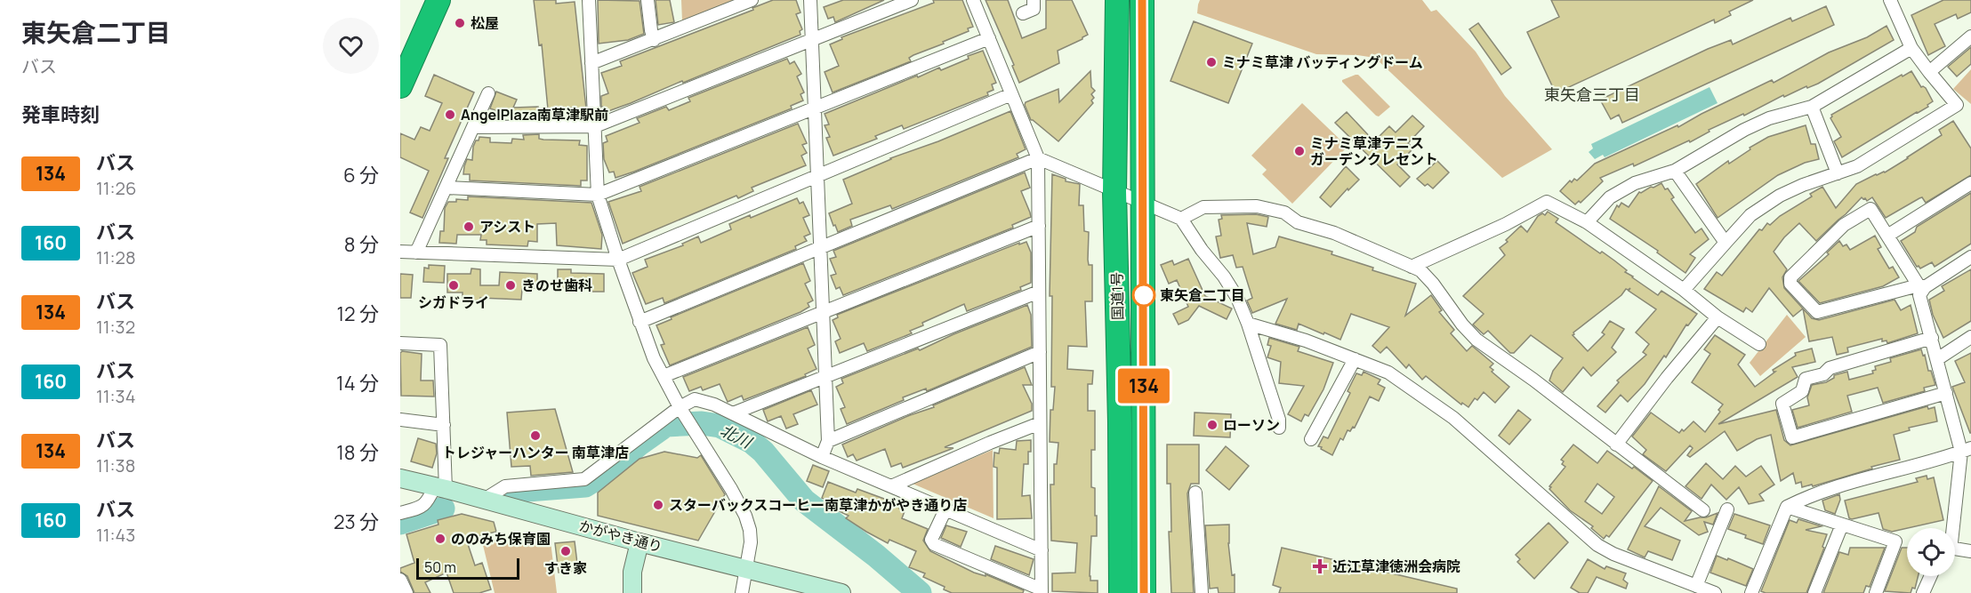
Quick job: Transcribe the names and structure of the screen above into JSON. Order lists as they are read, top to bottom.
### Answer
{
  "streets": {
    "highway": ["国道1号"],
    "street": ["かがやき通り"]
  },
  "districts": ["東矢倉三丁目"],
  "water": ["北川"],
  "places": {
    "other": [
      "松屋",
      "ミナミ草津 バッティングドーム",
      "AngelPlaza南草津駅前",
      "ミナミ草津テニス ガーデンクレセント",
      "アシスト",
      "シガドライ",
      "きのせ歯科",
      "東矢倉二丁目",
      "ローソン",
      "トレジャーハンター 南草津店",
      "スターバックスコーヒー南草津かがやき通り店",
      "ののみち保育園",
      "すき家"
    ],
    "health": ["近江草津徳洲会病院"]
  },
  "lines": ["bus line 134"],
  "scale_bar": "50 m",
  "page": {
    "heading": [
      ["東矢倉二丁目", "バス"],
      "発車時刻"
    ],
    "on_map": "134",
    "list": [
      {
        "mark": "134",
        "name": "バス",
        "note": "11:26",
        "value": "6 分"
      },
      {
        "mark": "160",
        "name": "バス",
        "note": "11:28",
        "value": "8 分"
      },
      {
        "mark": "134",
        "name": "バス",
        "note": "11:32",
        "value": "12 分"
      },
      {
        "mark": "160",
        "name": "バス",
        "note": "11:34",
        "value": "14 分"
      },
      {
        "mark": "134",
        "name": "バス",
        "note": "11:38",
        "value": "18 分"
      },
      {
        "mark": "160",
        "name": "バス",
        "note": "11:43",
        "value": "23 分"
      }
    ],
    "scale": "50 m"
  }
}
